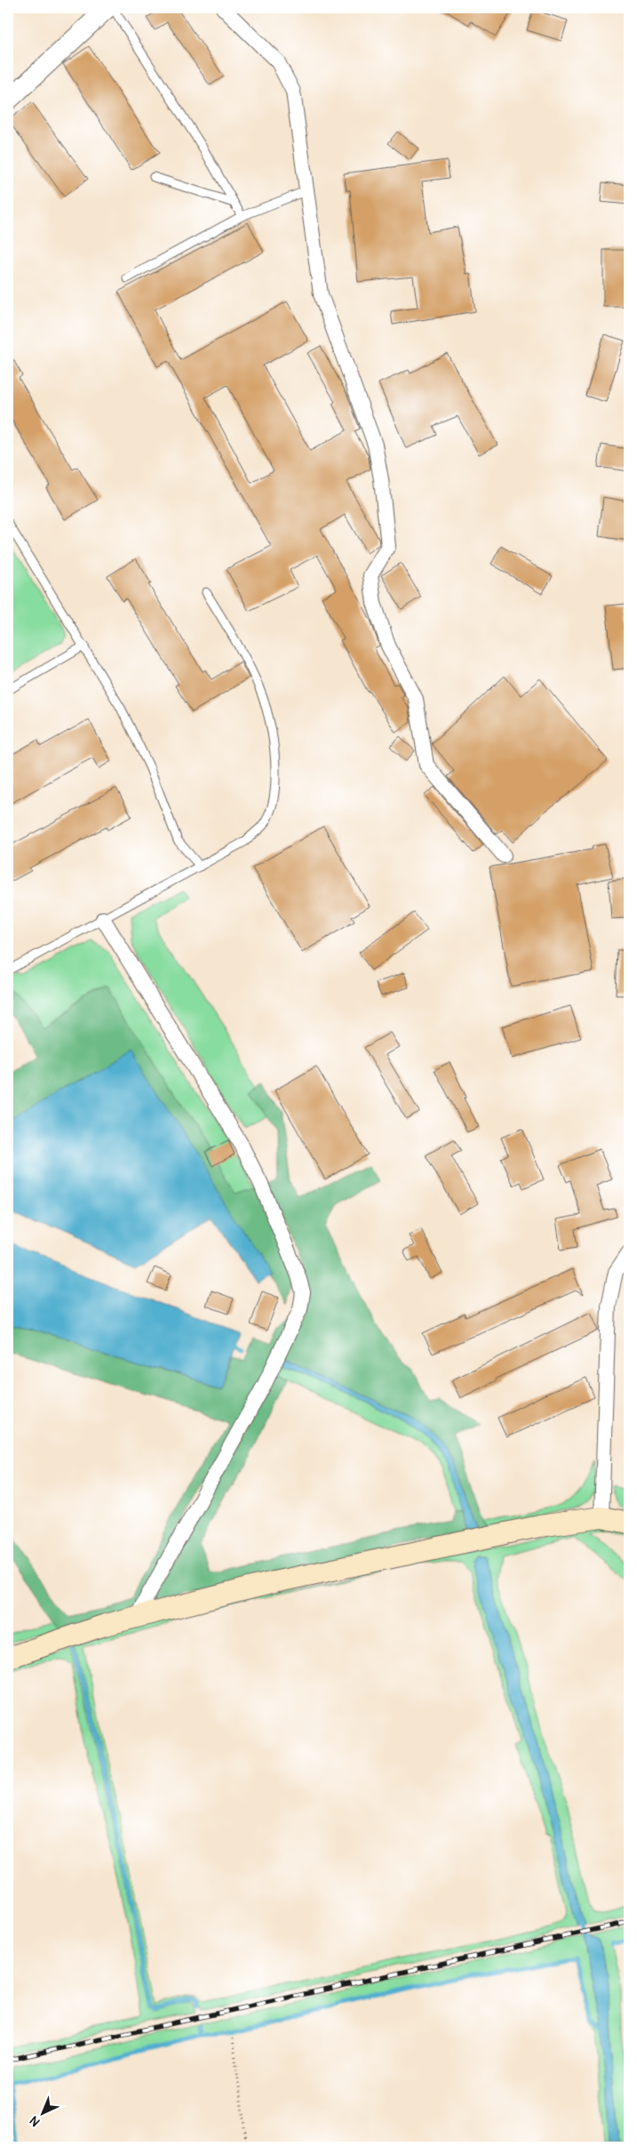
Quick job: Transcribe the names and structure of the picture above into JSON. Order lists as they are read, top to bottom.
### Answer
{
  "north": "bottom left"
}
